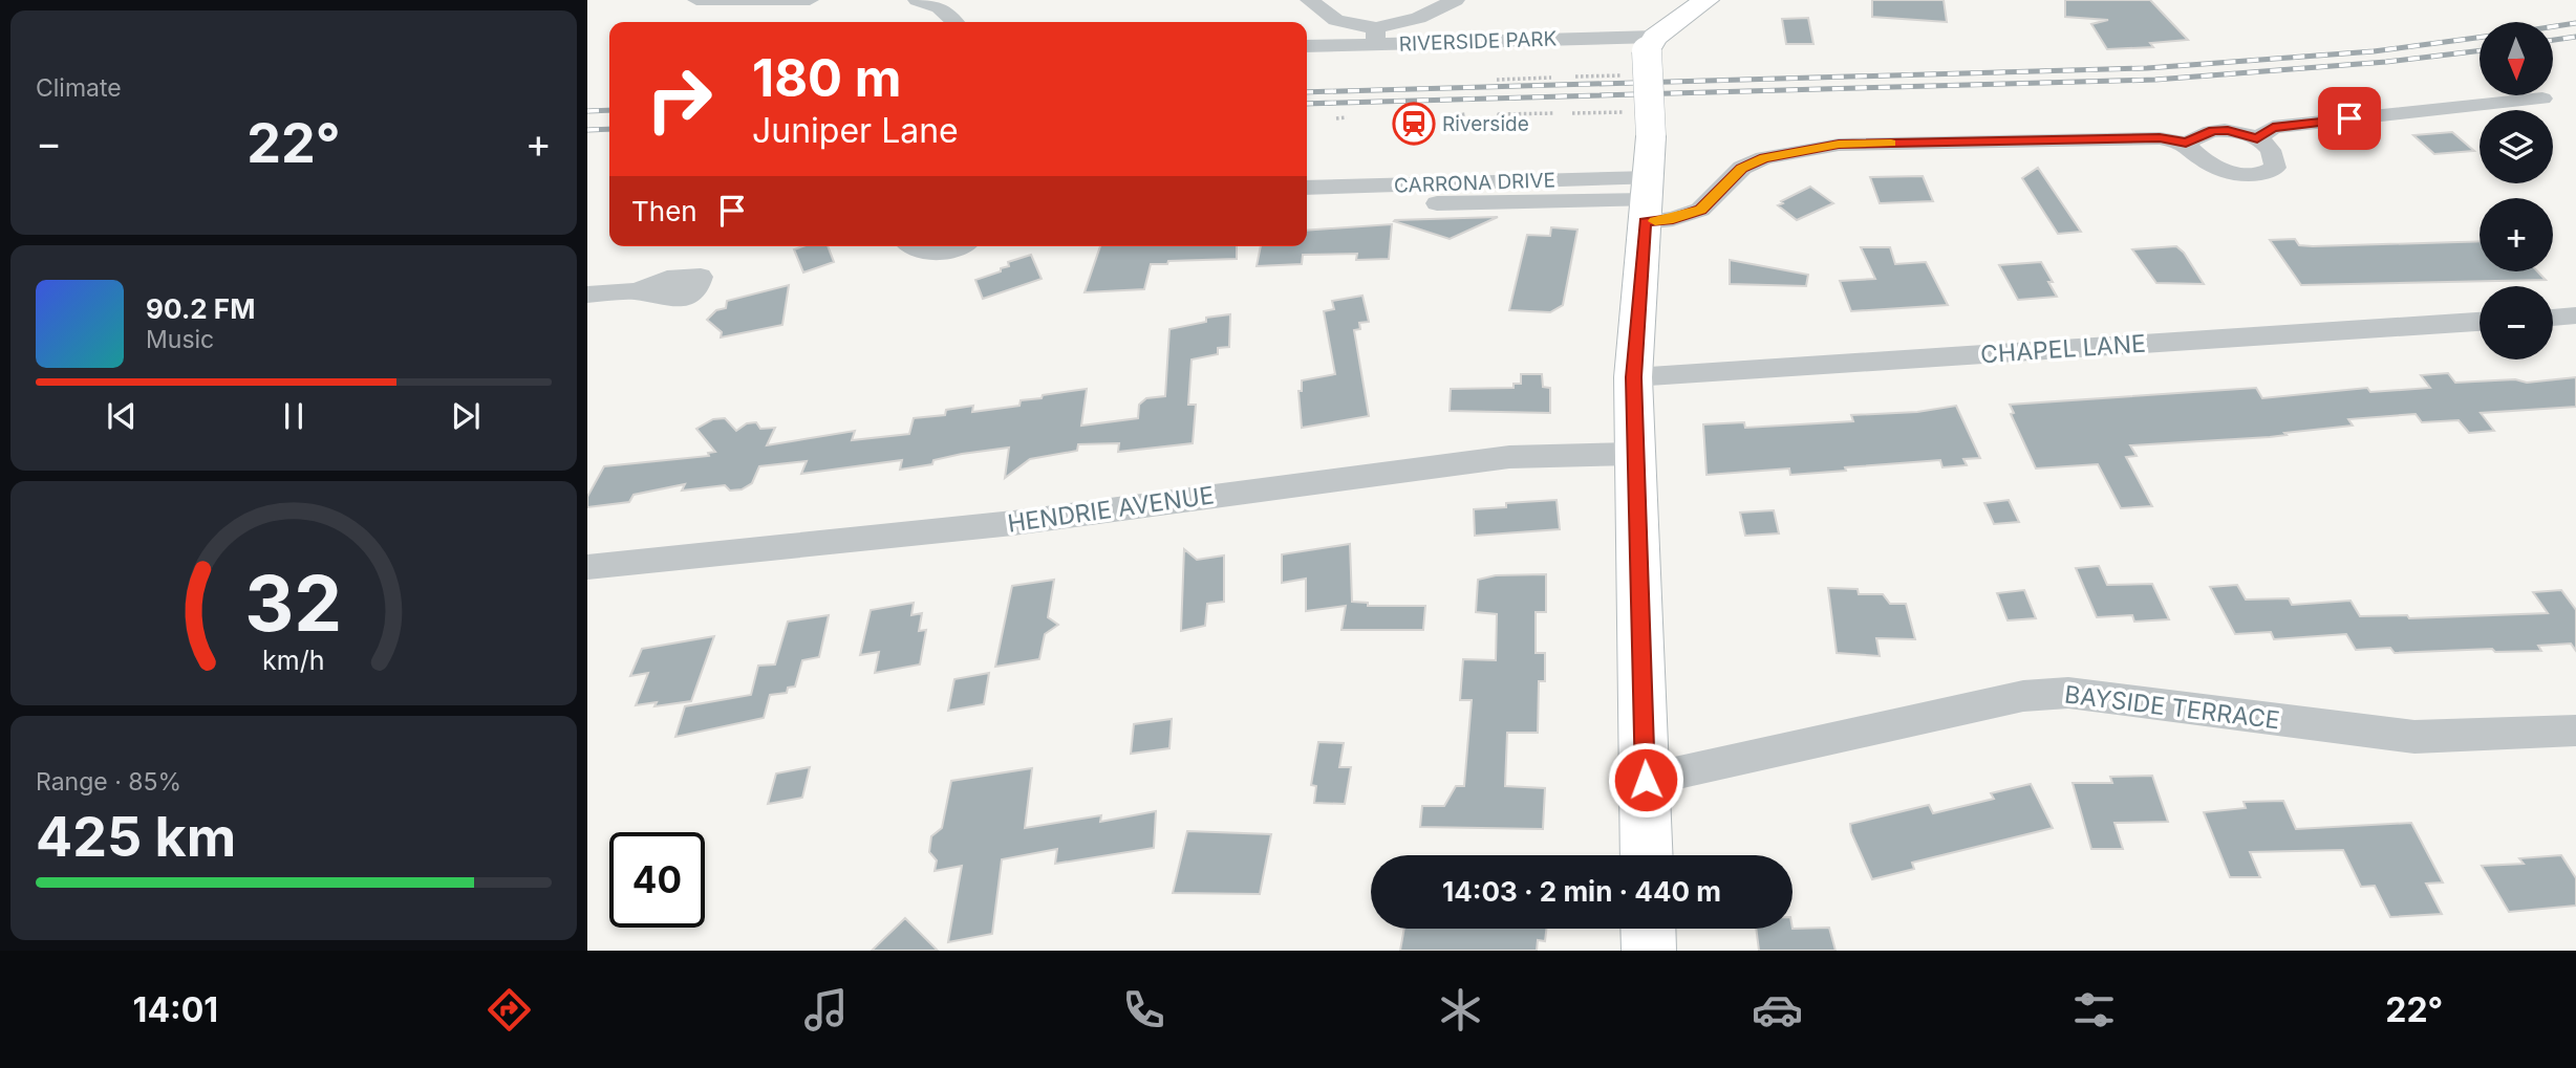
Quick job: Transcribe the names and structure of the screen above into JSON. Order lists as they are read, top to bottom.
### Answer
{
  "streets": {
    "street": [
      "RIVERSIDE PARK",
      "CARRONA DRIVE",
      "CHAPEL LANE",
      "HENDRIE AVENUE",
      "BAYSIDE TERRACE"
    ]
  },
  "places": {
    "station": ["Riverside"]
  },
  "north": "bottom",
  "page": {
    "tile": [
      "Climate",
      ["Range · 85%", "425 km"]
    ],
    "map_buttons": ["+", "−"],
    "turn": ["180 m", "Juniper Lane"],
    "heat": ["−", "22°", "+"],
    "then": "Then",
    "song": ["90.2 FM", "Music"],
    "limit": "40",
    "trip": "14:03 · 2 min · 440 m",
    "tabs": ["14:01", "22°"],
    "gauge": ["32", "km/h"]
  }
}
